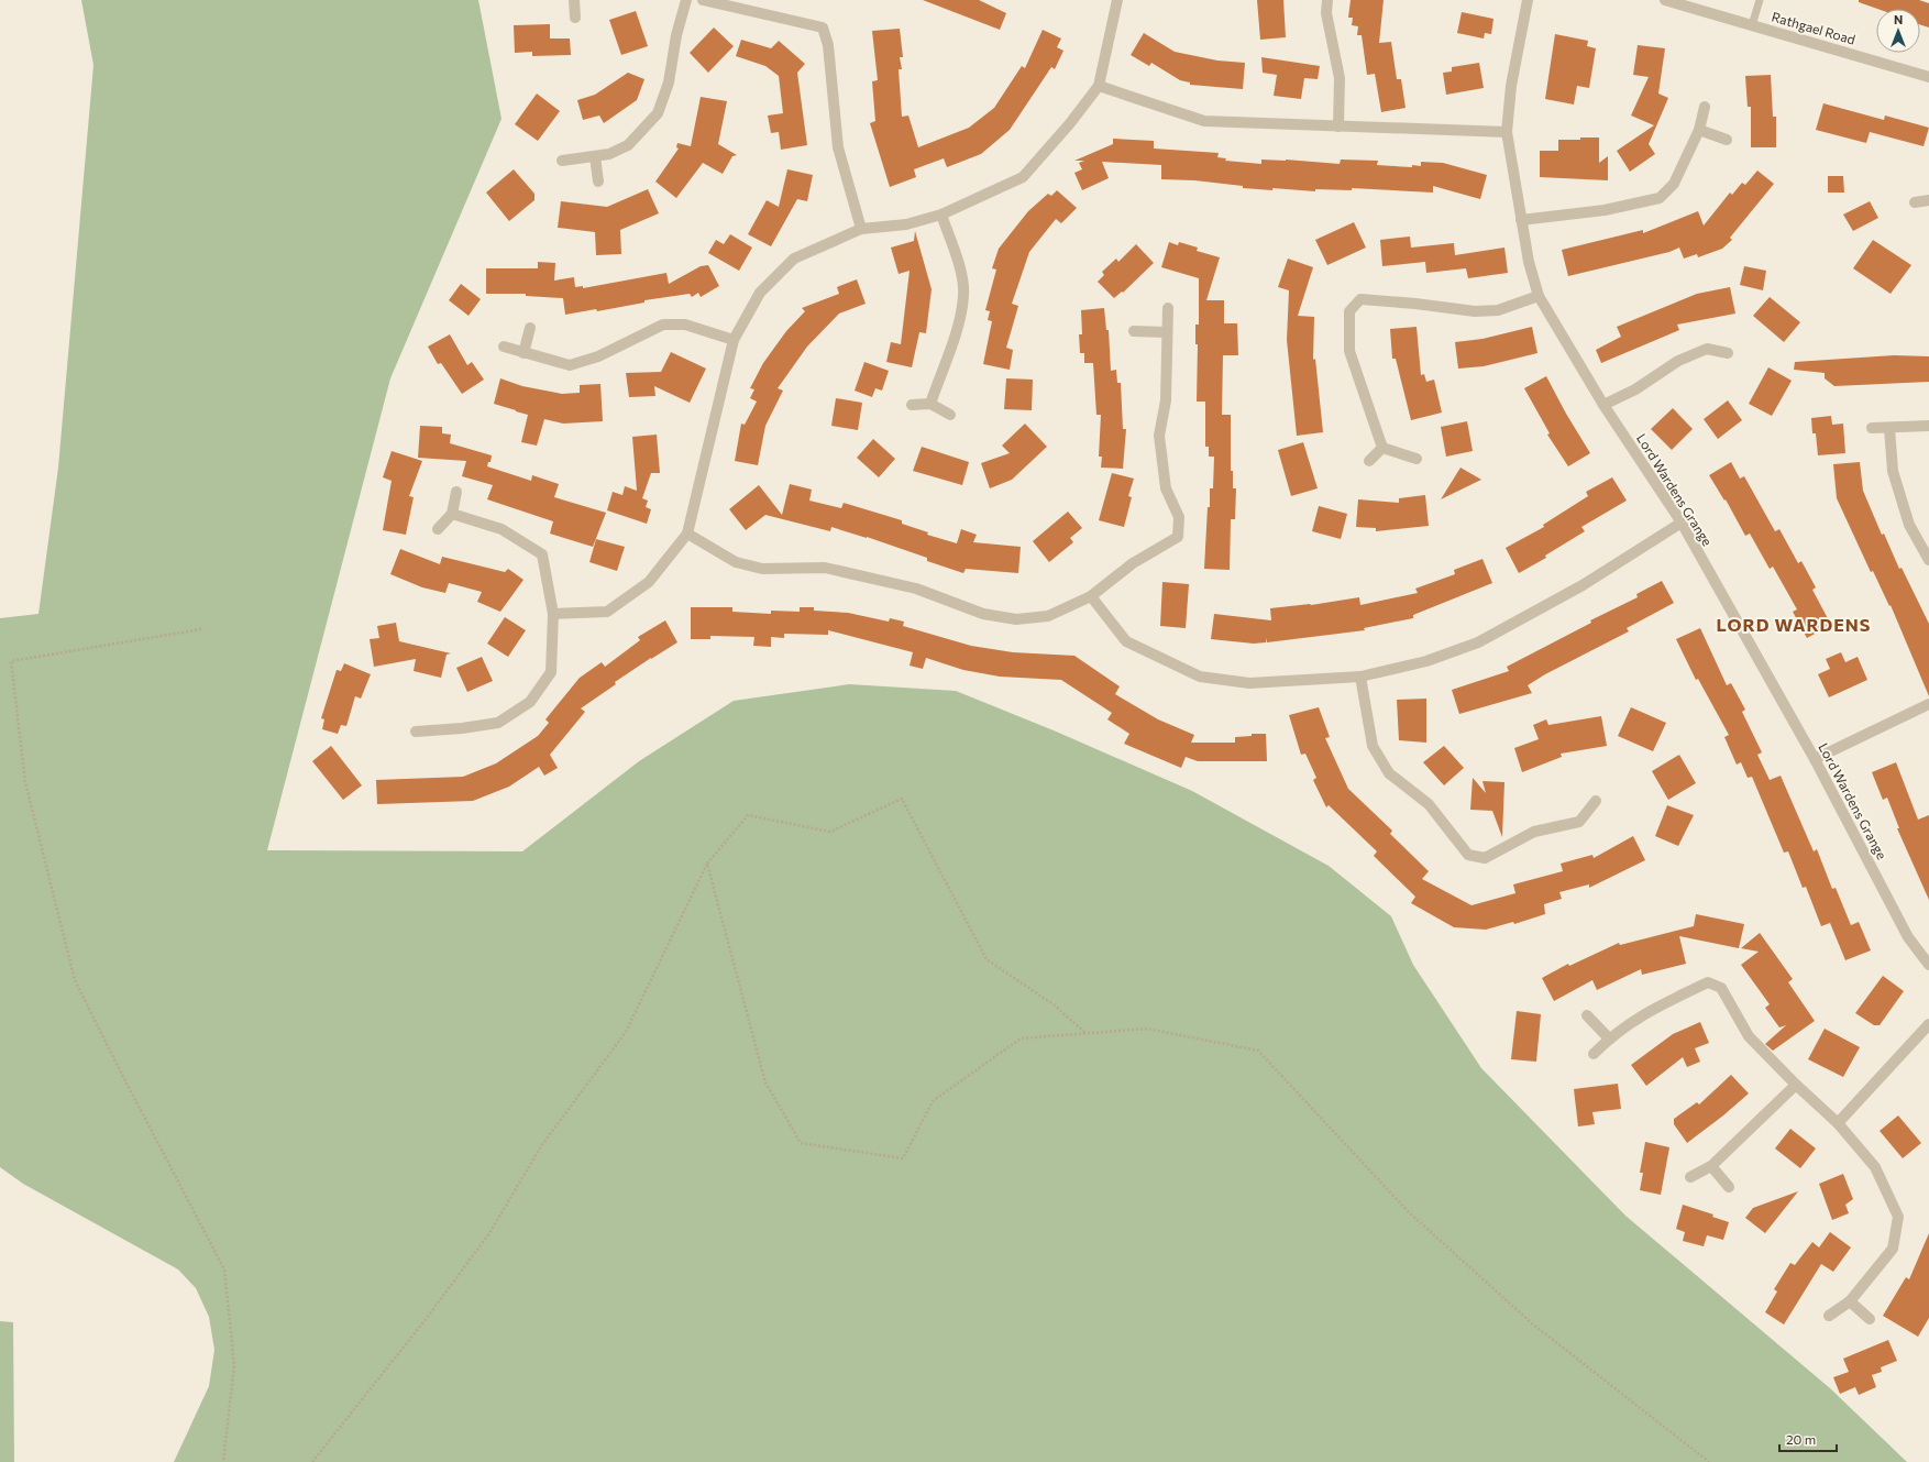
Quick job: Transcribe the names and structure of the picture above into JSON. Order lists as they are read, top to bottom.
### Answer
{
  "streets": {
    "street": ["Rathgael Road", "Lord Wardens Grange"]
  },
  "districts": ["LORD WARDENS"],
  "scale_bar": "20 m",
  "north": "top"
}
